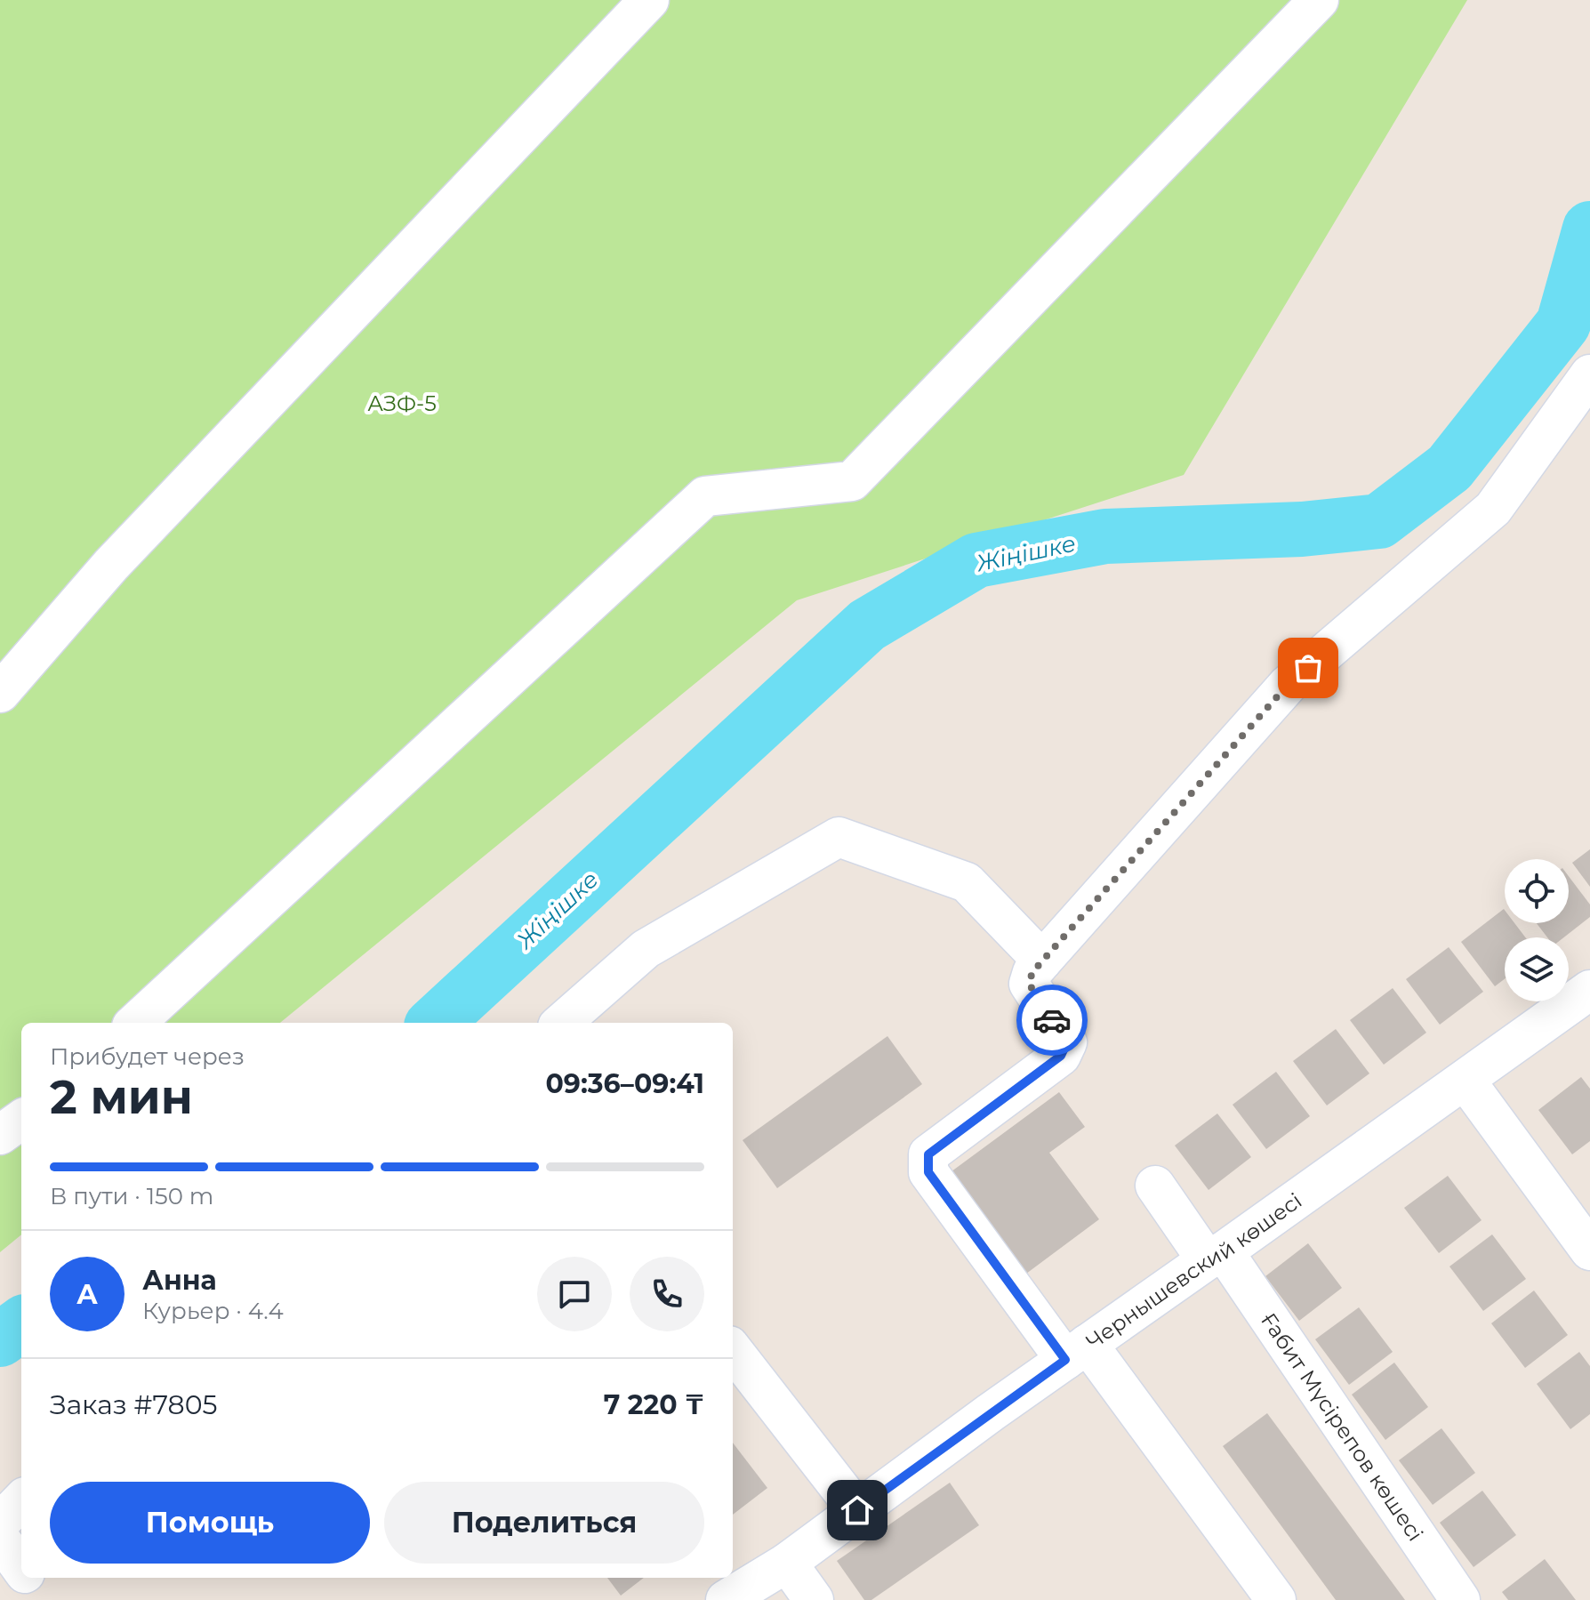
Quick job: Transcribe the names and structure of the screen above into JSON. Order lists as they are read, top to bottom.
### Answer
{
  "streets": {
    "street": ["Чернышевский көшесі", "Ғабит Мүсірепов көшесі"]
  },
  "crossings": [
    ["Чернышевский көшесі", "Ғабит Мүсірепов көшесі"]
  ],
  "water": ["Жіңішке"],
  "parks": ["АЗФ-5"],
  "page": {
    "heading": ["2 мин", "Прибудет через", "09:36–09:41"],
    "panel": [
      "Анна",
      "Курьер · 4.4",
      "Заказ #7805",
      "7 220 ₸"
    ],
    "bar": "В пути · 150 m",
    "round": "А",
    "buttons": ["Помощь", "Поделиться"]
  }
}
